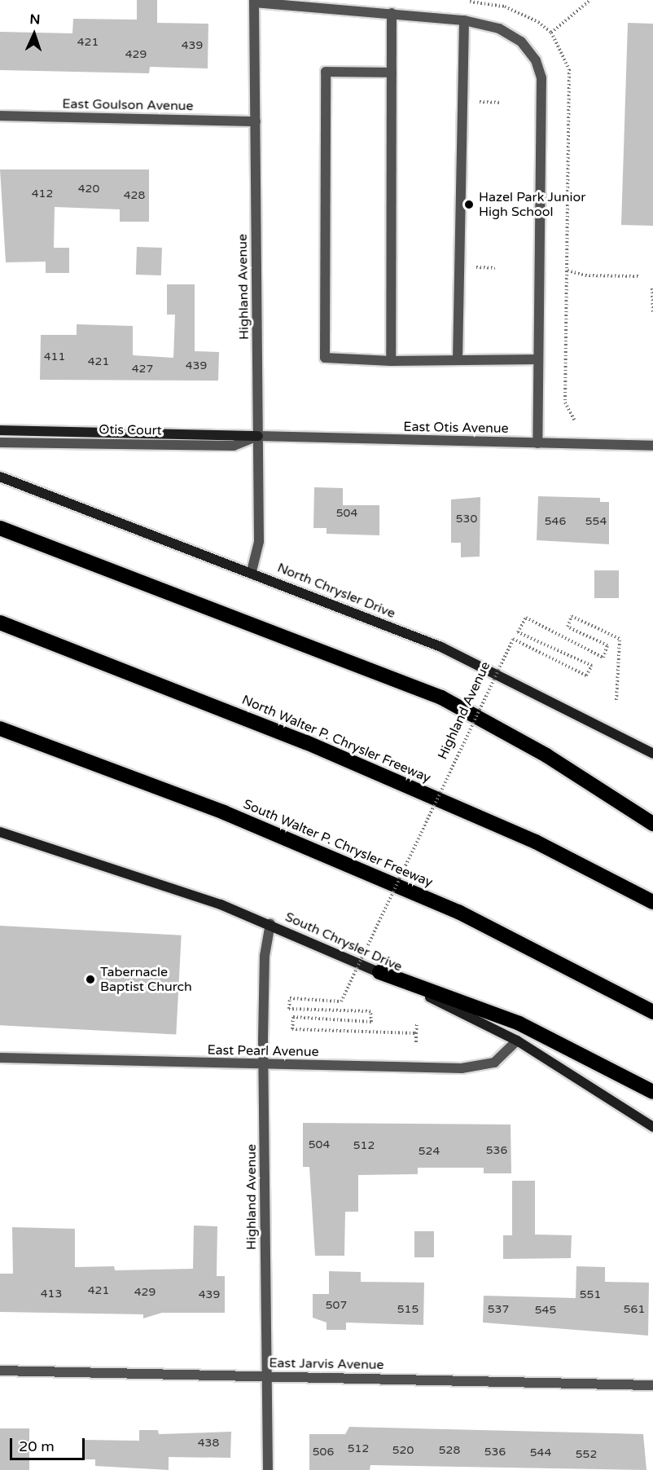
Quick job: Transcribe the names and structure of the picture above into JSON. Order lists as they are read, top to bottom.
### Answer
{
  "streets": {
    "highway": ["North Walter P. Chrysler Freeway", "South Walter P. Chrysler Freeway"],
    "main road": ["North Chrysler Drive", "South Chrysler Drive"],
    "street": [
      "East Goulson Avenue",
      "Highland Avenue",
      "East Otis Avenue",
      "Otis Court",
      "East Pearl Avenue",
      "East Jarvis Avenue"
    ]
  },
  "crossings": [
    ["East Goulson Avenue", "Highland Avenue"],
    ["Highland Avenue", "East Otis Avenue"],
    ["Highland Avenue", "Otis Court"],
    ["Highland Avenue", "North Chrysler Drive"],
    ["Highland Avenue", "South Chrysler Drive"],
    ["Highland Avenue", "East Pearl Avenue"],
    ["Highland Avenue", "East Jarvis Avenue"],
    ["East Otis Avenue", "Otis Court"],
    ["South Chrysler Drive", "East Pearl Avenue"]
  ],
  "places": ["Hazel Park Junior High School", "Tabernacle Baptist Church"],
  "house_numbers": [
    "421",
    "439",
    "429",
    "420",
    "412",
    "428",
    "411",
    "421",
    "439",
    "427",
    "504",
    "530",
    "546",
    "554",
    "504",
    "512",
    "536",
    "524",
    "421",
    "429",
    "413",
    "439",
    "551",
    "507",
    "515",
    "537",
    "561",
    "545",
    "438",
    "512",
    "520",
    "528",
    "506",
    "536",
    "544",
    "552"
  ],
  "scale_bar": "20 m",
  "north": "top"
}
